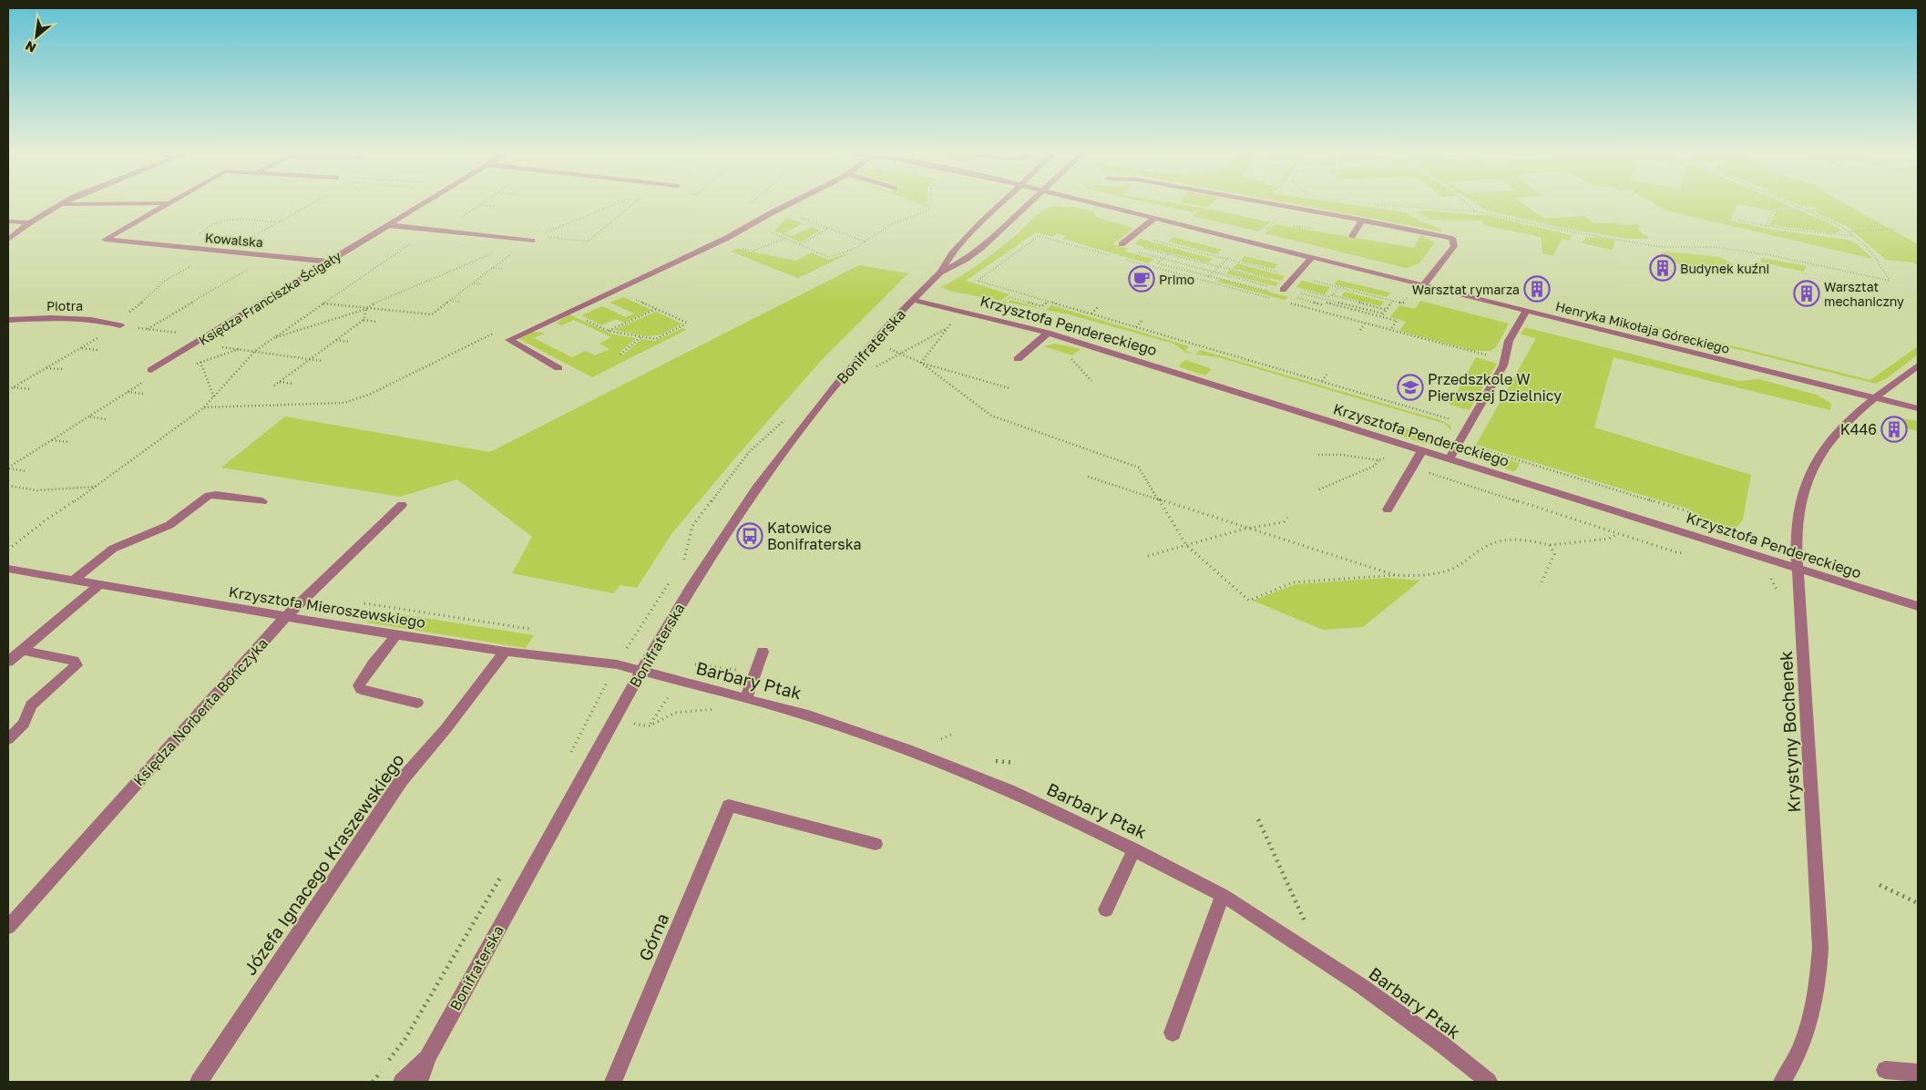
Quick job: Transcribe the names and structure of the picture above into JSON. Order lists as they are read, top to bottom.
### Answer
{
  "streets": {
    "street": [
      "Kowalska",
      "Księdza Franciszka Ścigały",
      "Piotra",
      "Krzysztofa Pendereckiego",
      "Henryka Mikołaja Góreckiego",
      "Bonifraterska",
      "Krzysztofa Mieroszewskiego",
      "Barbary Ptak",
      "Księdza Norberta Bończyka",
      "Krystyny Bochenek",
      "Józefa Ignacego Kraszewskiego",
      "Górna"
    ]
  },
  "crossings": [
    ["Kowalska", "Księdza Franciszka Ścigały"],
    ["Krzysztofa Pendereckiego", "Bonifraterska"],
    ["Krzysztofa Pendereckiego", "Krystyny Bochenek"],
    ["Henryka Mikołaja Góreckiego", "Krystyny Bochenek"],
    ["Bonifraterska", "Krzysztofa Mieroszewskiego"],
    ["Bonifraterska", "Barbary Ptak"],
    ["Krzysztofa Mieroszewskiego", "Barbary Ptak"],
    ["Krzysztofa Mieroszewskiego", "Księdza Norberta Bończyka"],
    ["Krzysztofa Mieroszewskiego", "Józefa Ignacego Kraszewskiego"]
  ],
  "places": {
    "building": [
      "Budynek kuźni",
      "Warsztat rymarza",
      "Warsztat mechaniczny",
      "K446"
    ],
    "cafe": ["Primo"],
    "school or university": ["Przedszkole W Pierwszej Dzielnicy"],
    "bus stop": ["Katowice Bonifraterska"]
  },
  "north": "bottom left"
}
